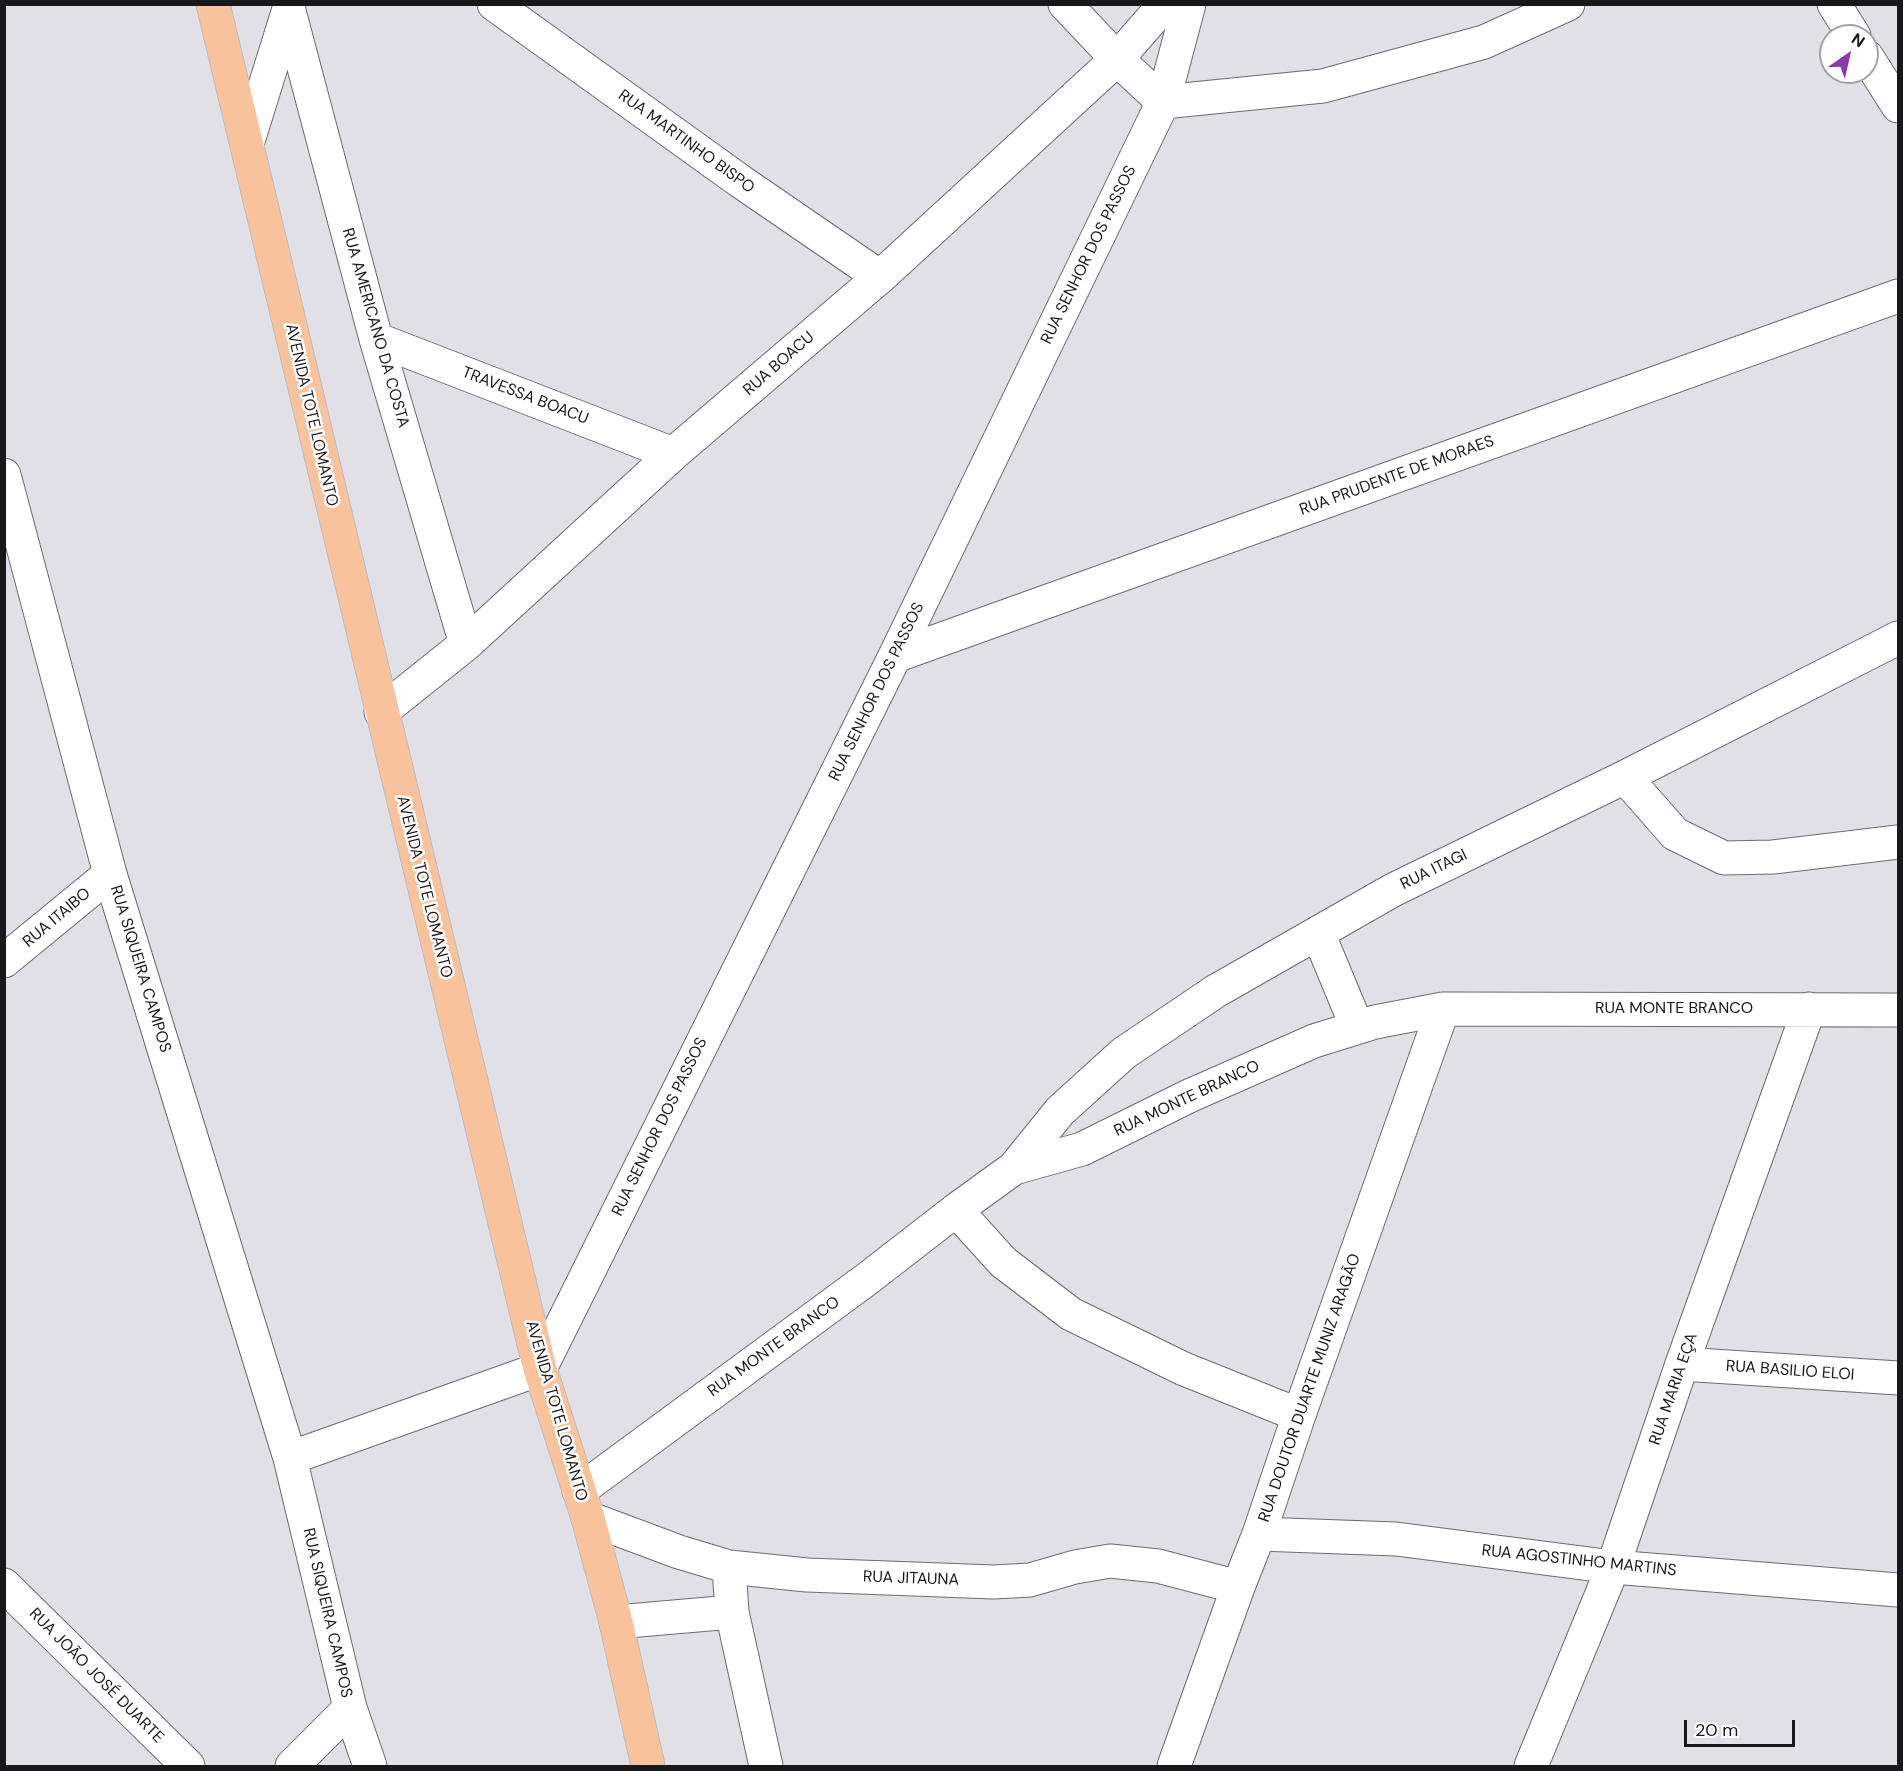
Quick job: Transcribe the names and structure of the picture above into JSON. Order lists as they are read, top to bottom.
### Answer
{
  "streets": {
    "main road": ["AVENIDA TOTE LOMANTO"],
    "street": [
      "RUA MARTINHO BISPO",
      "RUA SENHOR DOS PASSOS",
      "RUA AMERICANO DA COSTA",
      "RUA BOACU",
      "TRAVESSA BOACU",
      "RUA PRUDENTE DE MORAES",
      "RUA ITAGI",
      "RUA ITAIBO",
      "RUA SIQUEIRA CAMPOS",
      "RUA MONTE BRANCO",
      "RUA BASILIO ELOI",
      "RUA DOUTOR DUARTE MUNIZ ARAGÃO",
      "RUA MARIA EÇA",
      "RUA AGOSTINHO MARTINS",
      "RUA JITAUNA",
      "RUA JOÃO JOSÉ DUARTE"
    ]
  },
  "crossings": [
    ["RUA MARTINHO BISPO", "RUA BOACU"],
    ["RUA SENHOR DOS PASSOS", "AVENIDA TOTE LOMANTO"],
    ["RUA SENHOR DOS PASSOS", "RUA PRUDENTE DE MORAES"],
    ["RUA AMERICANO DA COSTA", "RUA BOACU"],
    ["RUA AMERICANO DA COSTA", "TRAVESSA BOACU"],
    ["RUA BOACU", "TRAVESSA BOACU"],
    ["RUA BOACU", "AVENIDA TOTE LOMANTO"],
    ["AVENIDA TOTE LOMANTO", "RUA MONTE BRANCO"],
    ["AVENIDA TOTE LOMANTO", "RUA JITAUNA"],
    ["RUA ITAGI", "RUA MONTE BRANCO"],
    ["RUA ITAIBO", "RUA SIQUEIRA CAMPOS"],
    ["RUA MONTE BRANCO", "RUA DOUTOR DUARTE MUNIZ ARAGÃO"],
    ["RUA MONTE BRANCO", "RUA MARIA EÇA"],
    ["RUA MONTE BRANCO", "RUA JITAUNA"],
    ["RUA BASILIO ELOI", "RUA MARIA EÇA"],
    ["RUA DOUTOR DUARTE MUNIZ ARAGÃO", "RUA AGOSTINHO MARTINS"],
    ["RUA DOUTOR DUARTE MUNIZ ARAGÃO", "RUA JITAUNA"],
    ["RUA MARIA EÇA", "RUA AGOSTINHO MARTINS"]
  ],
  "scale_bar": "20 m",
  "north": "top right"
}
